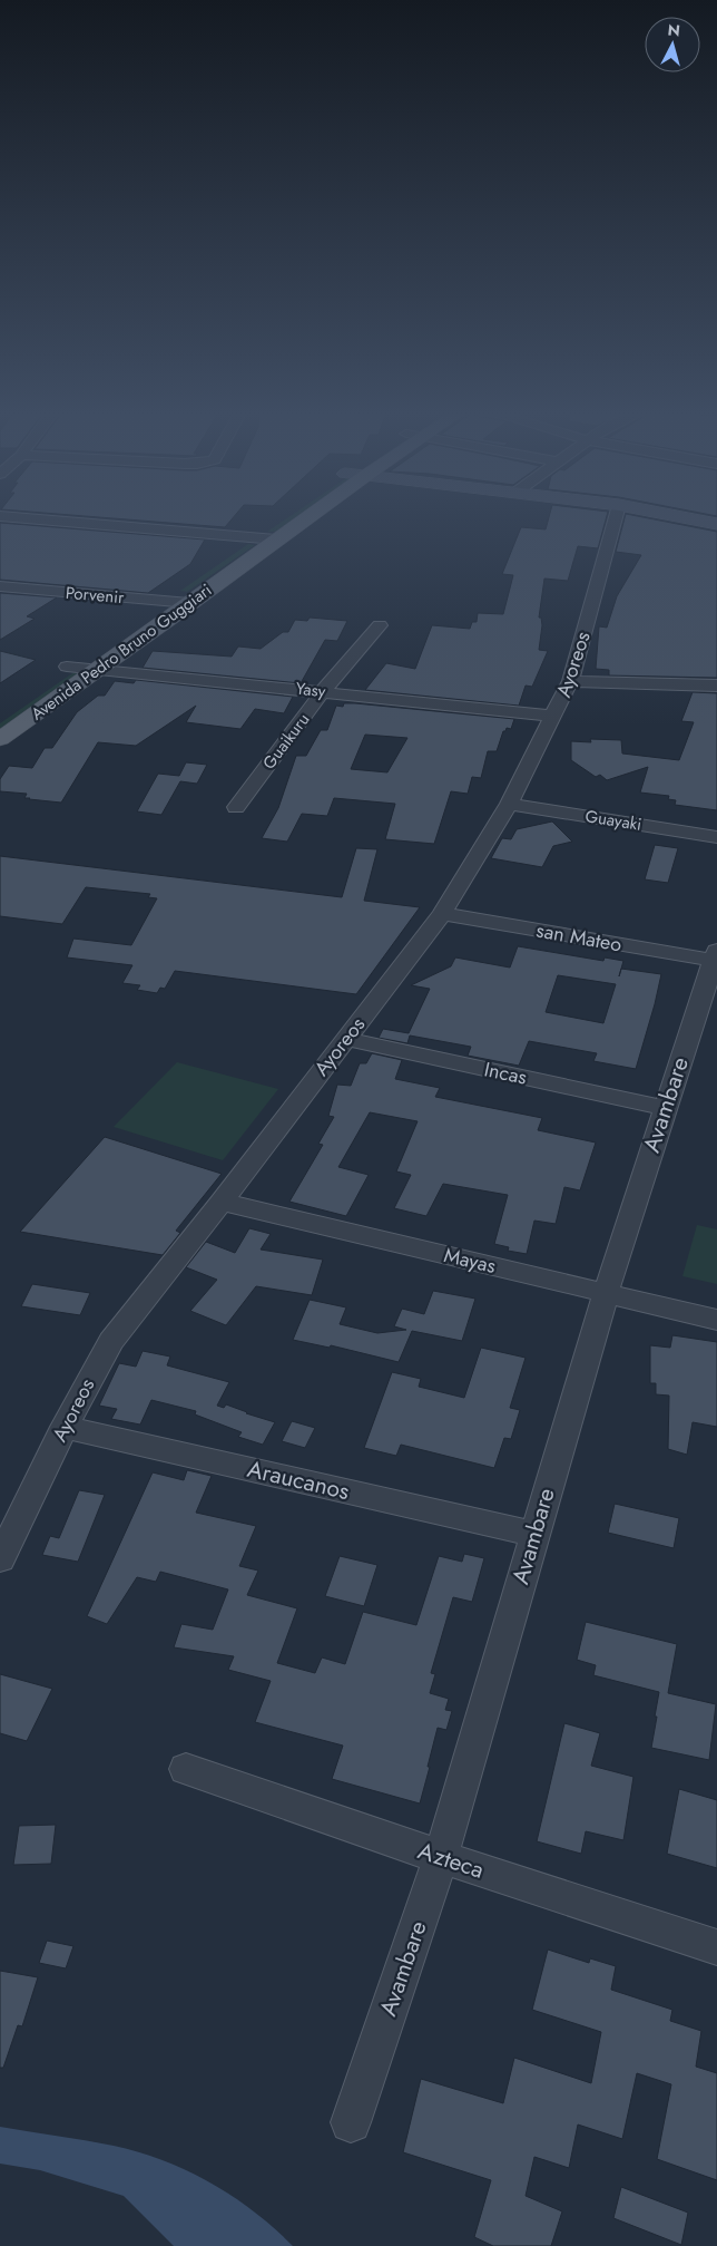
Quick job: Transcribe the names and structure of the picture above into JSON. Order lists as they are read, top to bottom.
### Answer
{
  "streets": {
    "main road": ["Avenida Pedro Bruno Guggiari"],
    "street": [
      "Porvenir",
      "Ayoreos",
      "Yasy",
      "Guaikuru",
      "Guayaki",
      "san Mateo",
      "Incas",
      "Avambare",
      "Mayas",
      "Araucanos",
      "Azteca"
    ]
  },
  "crossings": [
    ["Porvenir", "Avenida Pedro Bruno Guggiari"],
    ["Avenida Pedro Bruno Guggiari", "Yasy"],
    ["Ayoreos", "Yasy"],
    ["Ayoreos", "Guayaki"],
    ["Ayoreos", "san Mateo"],
    ["Ayoreos", "Incas"],
    ["Ayoreos", "Mayas"],
    ["Ayoreos", "Araucanos"],
    ["Yasy", "Guaikuru"],
    ["san Mateo", "Avambare"],
    ["Incas", "Avambare"],
    ["Avambare", "Mayas"],
    ["Avambare", "Araucanos"],
    ["Avambare", "Azteca"]
  ],
  "north": "top"
}
